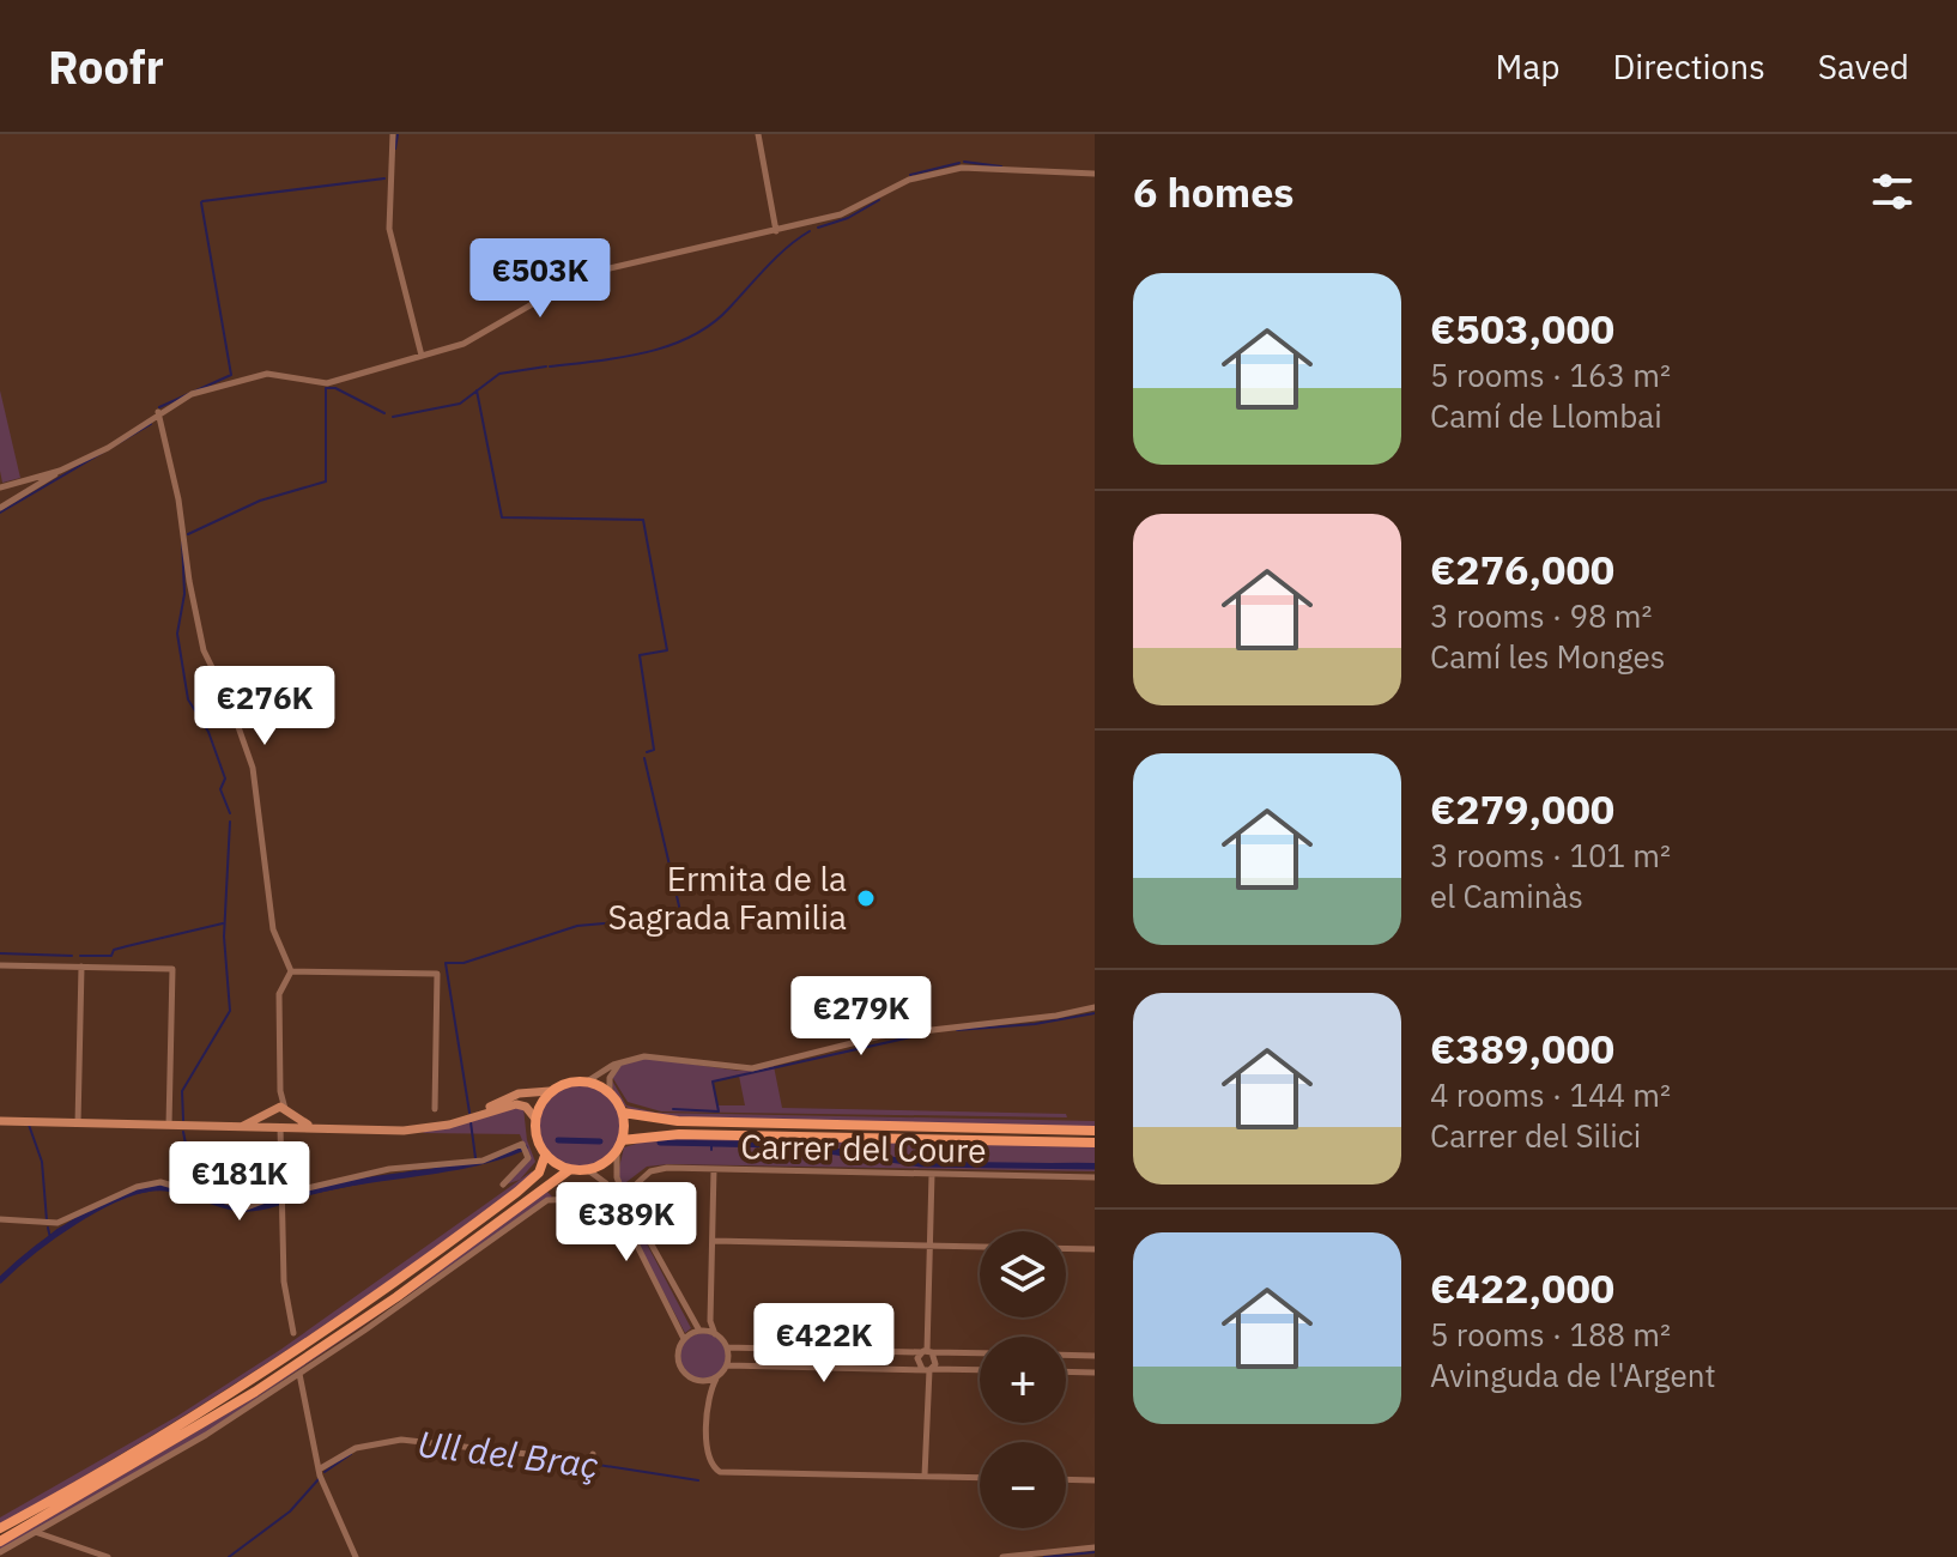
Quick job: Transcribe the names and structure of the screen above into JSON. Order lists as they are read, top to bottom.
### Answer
{
  "streets": {
    "street": ["Carrer del Coure"]
  },
  "water": ["Ull del Braç"],
  "places": ["Ermita de la Sagrada Familia"],
  "page": {
    "header": "Roofr",
    "nav": ["Map", "Directions", "Saved"],
    "heading": "6 homes",
    "price": [
      "€503K",
      "€276K",
      "€279K",
      "€181K",
      "€389K",
      "€422K"
    ],
    "list": [
      {
        "name": "€503,000",
        "note": "5 rooms · 163 m² · Camí de Llombai"
      },
      {
        "name": "€276,000",
        "note": "3 rooms · 98 m² · Camí les Monges"
      },
      {
        "name": "€279,000",
        "note": "3 rooms · 101 m² · el Caminàs"
      },
      {
        "name": "€389,000",
        "note": "4 rooms · 144 m² · Carrer del Silici"
      },
      {
        "name": "€422,000",
        "note": "5 rooms · 188 m² · Avinguda de l'Argent"
      }
    ],
    "map_buttons": ["+", "−"]
  }
}
